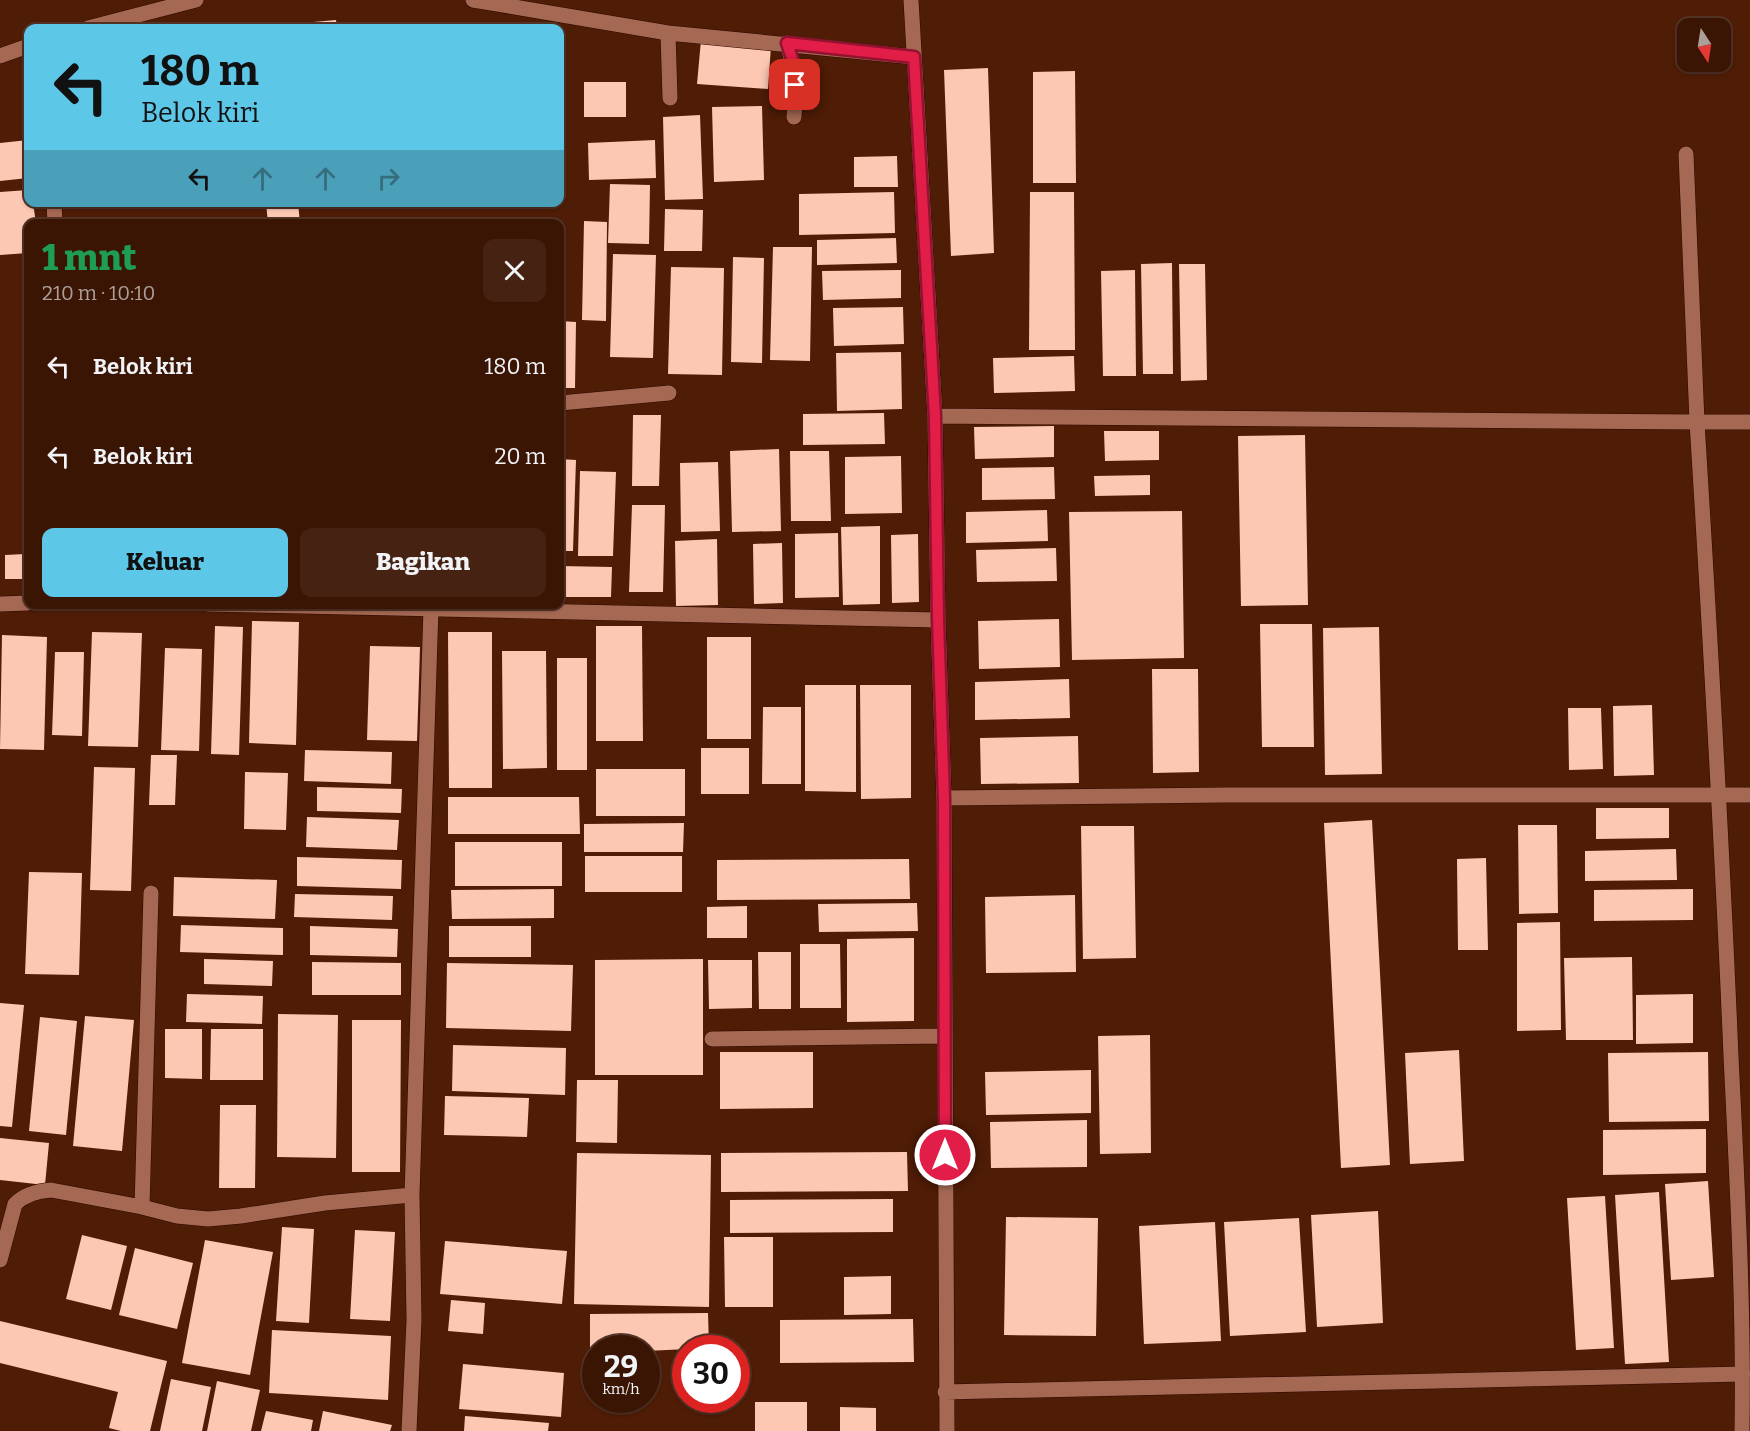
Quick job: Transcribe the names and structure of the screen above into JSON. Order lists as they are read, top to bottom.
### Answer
{
  "north": "bottom",
  "page": {
    "turn": ["180 m", "Belok kiri"],
    "heading": ["1 mnt", "210 m · 10:10"],
    "list": [
      {
        "name": "Belok kiri",
        "value": "180 m"
      },
      {
        "name": "Belok kiri",
        "value": "20 m"
      }
    ],
    "buttons": ["Keluar", "Bagikan"],
    "speed": "29 km/h",
    "limit": "30"
  }
}
